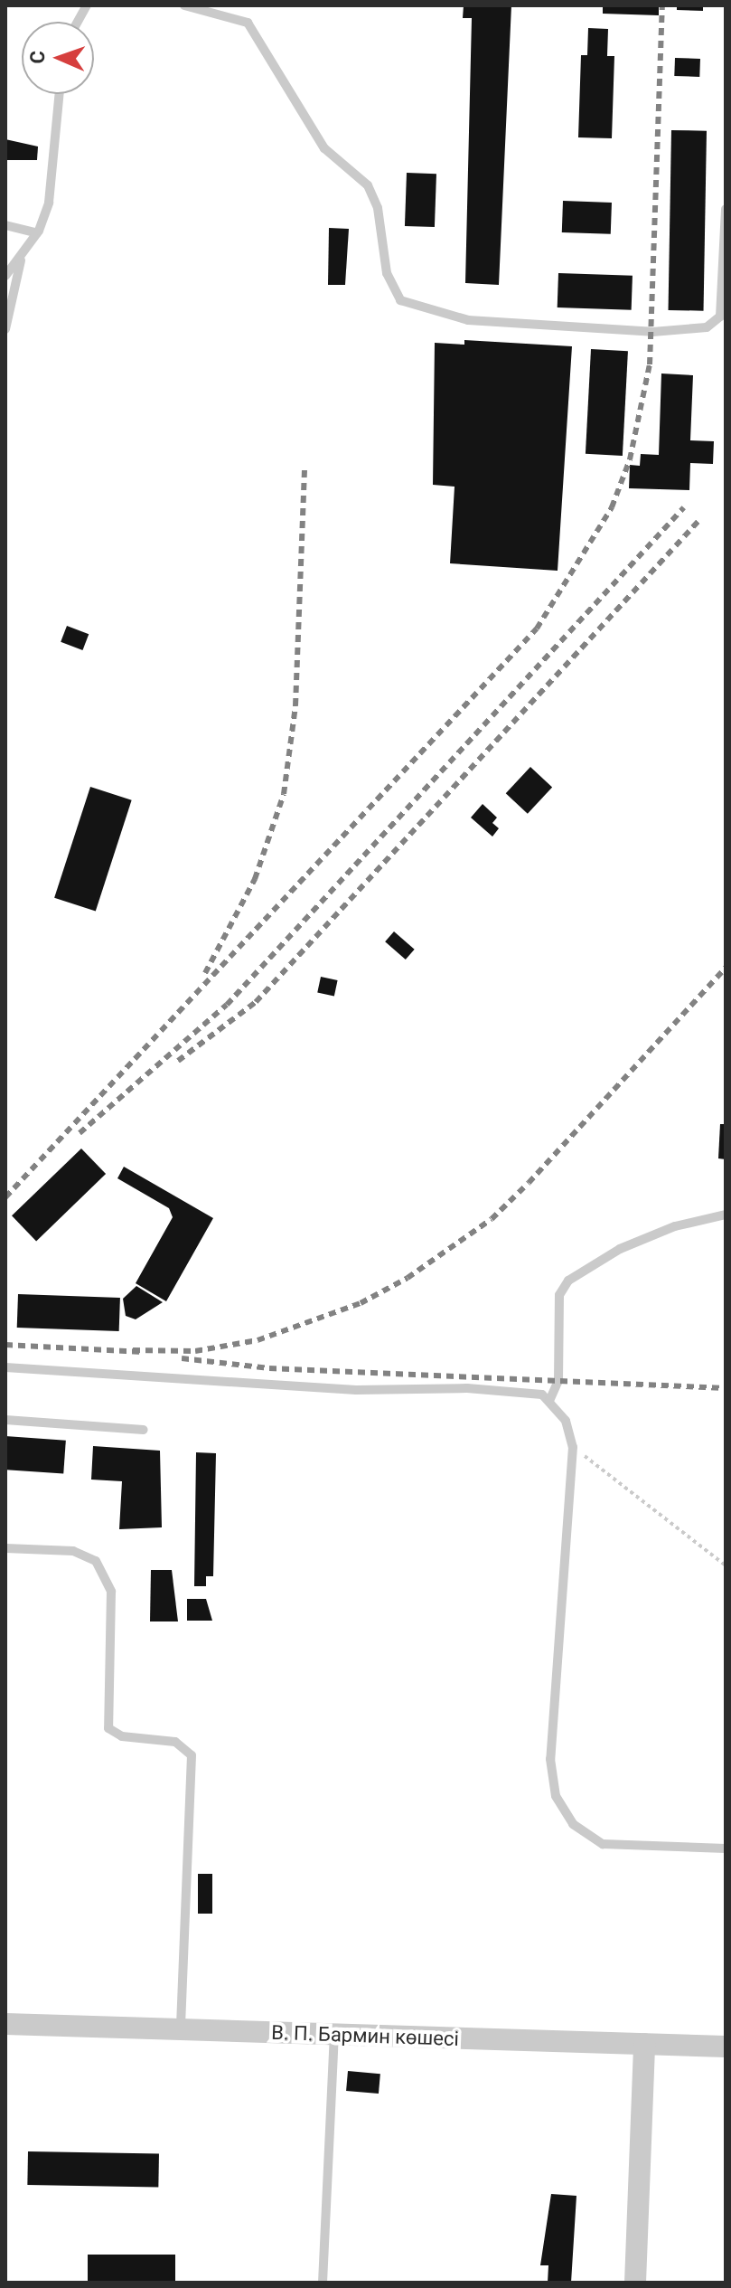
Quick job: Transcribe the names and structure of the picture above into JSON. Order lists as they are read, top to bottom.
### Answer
{
  "streets": {
    "street": ["В. П. Бармин көшесі"]
  },
  "north": "left"
}
